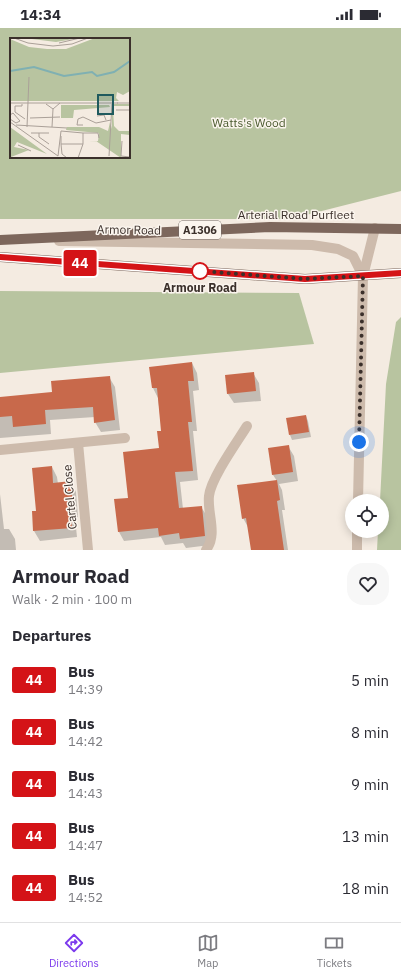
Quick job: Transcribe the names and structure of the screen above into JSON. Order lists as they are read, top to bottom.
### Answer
{
  "streets": {
    "main road": ["Arterial Road Purfleet", "A1306"],
    "street": ["Armor Road", "Cartel Close"]
  },
  "crossings": [
    ["Arterial Road Purfleet", "Armor Road"]
  ],
  "parks": ["Watts's Wood"],
  "places": ["Armour Road"],
  "lines": ["bus line 44"],
  "page": {
    "status": "14:34",
    "on_map": "44",
    "heading": [
      ["Armour Road", "Walk · 2 min · 100 m"],
      "Departures"
    ],
    "list": [
      {
        "mark": "44",
        "name": "Bus",
        "note": "14:39",
        "value": "5 min"
      },
      {
        "mark": "44",
        "name": "Bus",
        "note": "14:42",
        "value": "8 min"
      },
      {
        "mark": "44",
        "name": "Bus",
        "note": "14:43",
        "value": "9 min"
      },
      {
        "mark": "44",
        "name": "Bus",
        "note": "14:47",
        "value": "13 min"
      },
      {
        "mark": "44",
        "name": "Bus",
        "note": "14:52",
        "value": "18 min"
      }
    ],
    "tabs": ["Directions", "Map", "Tickets"]
  }
}
